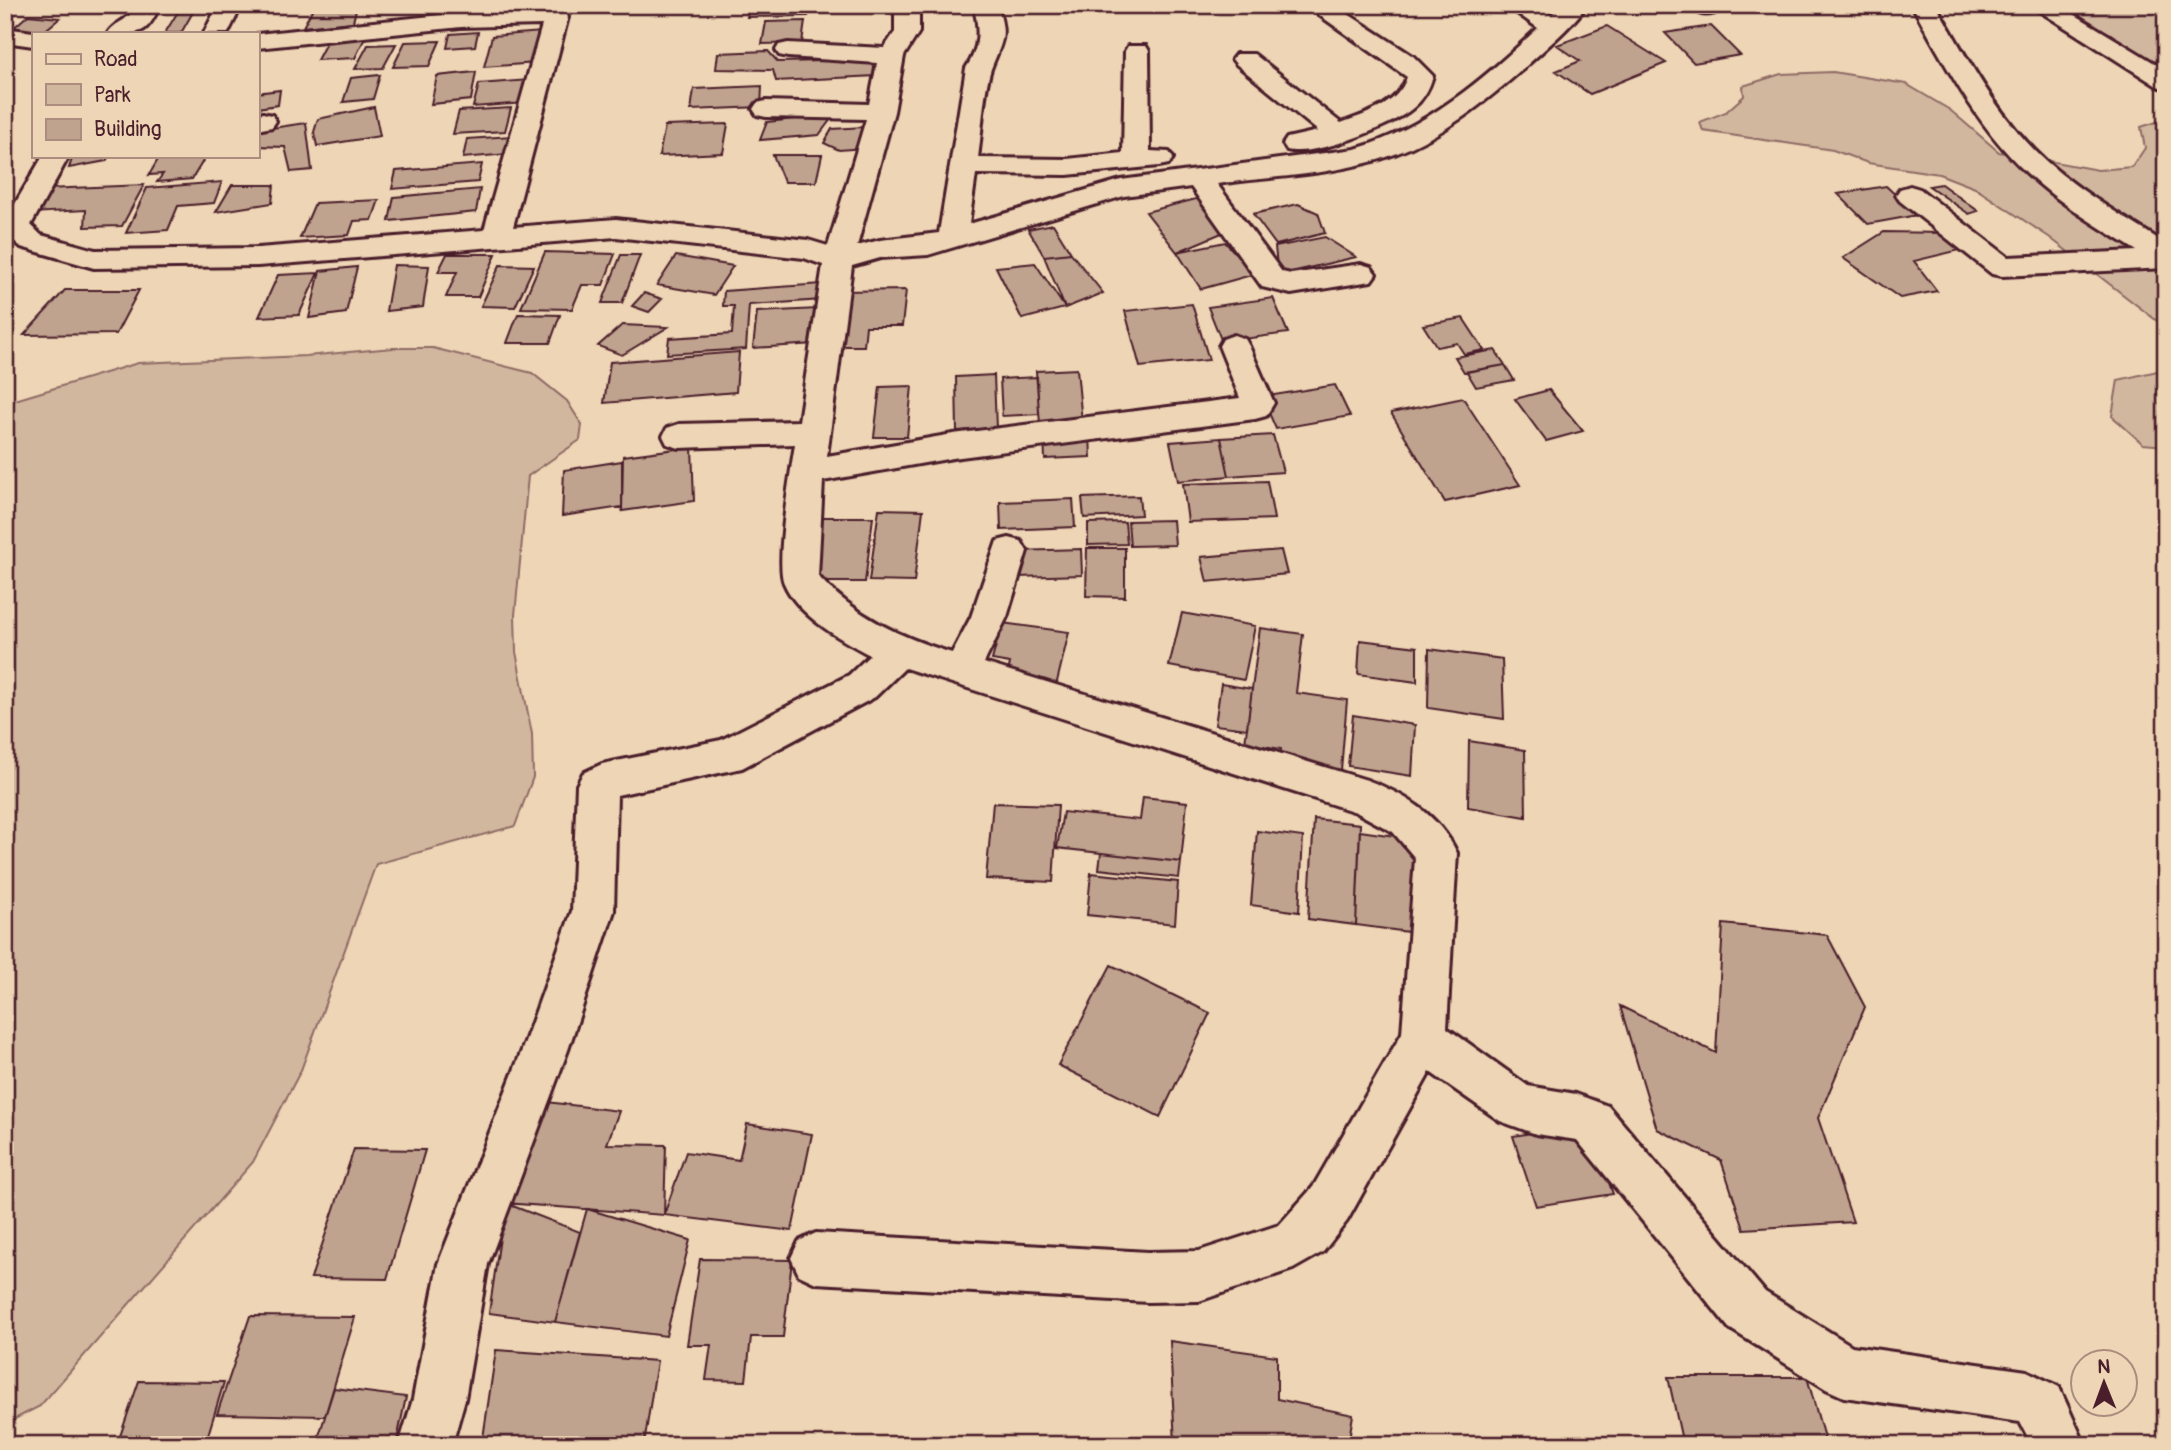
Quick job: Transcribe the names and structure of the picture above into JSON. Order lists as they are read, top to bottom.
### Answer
{
  "legend": ["Road", "Park", "Building"],
  "north": "top"
}
